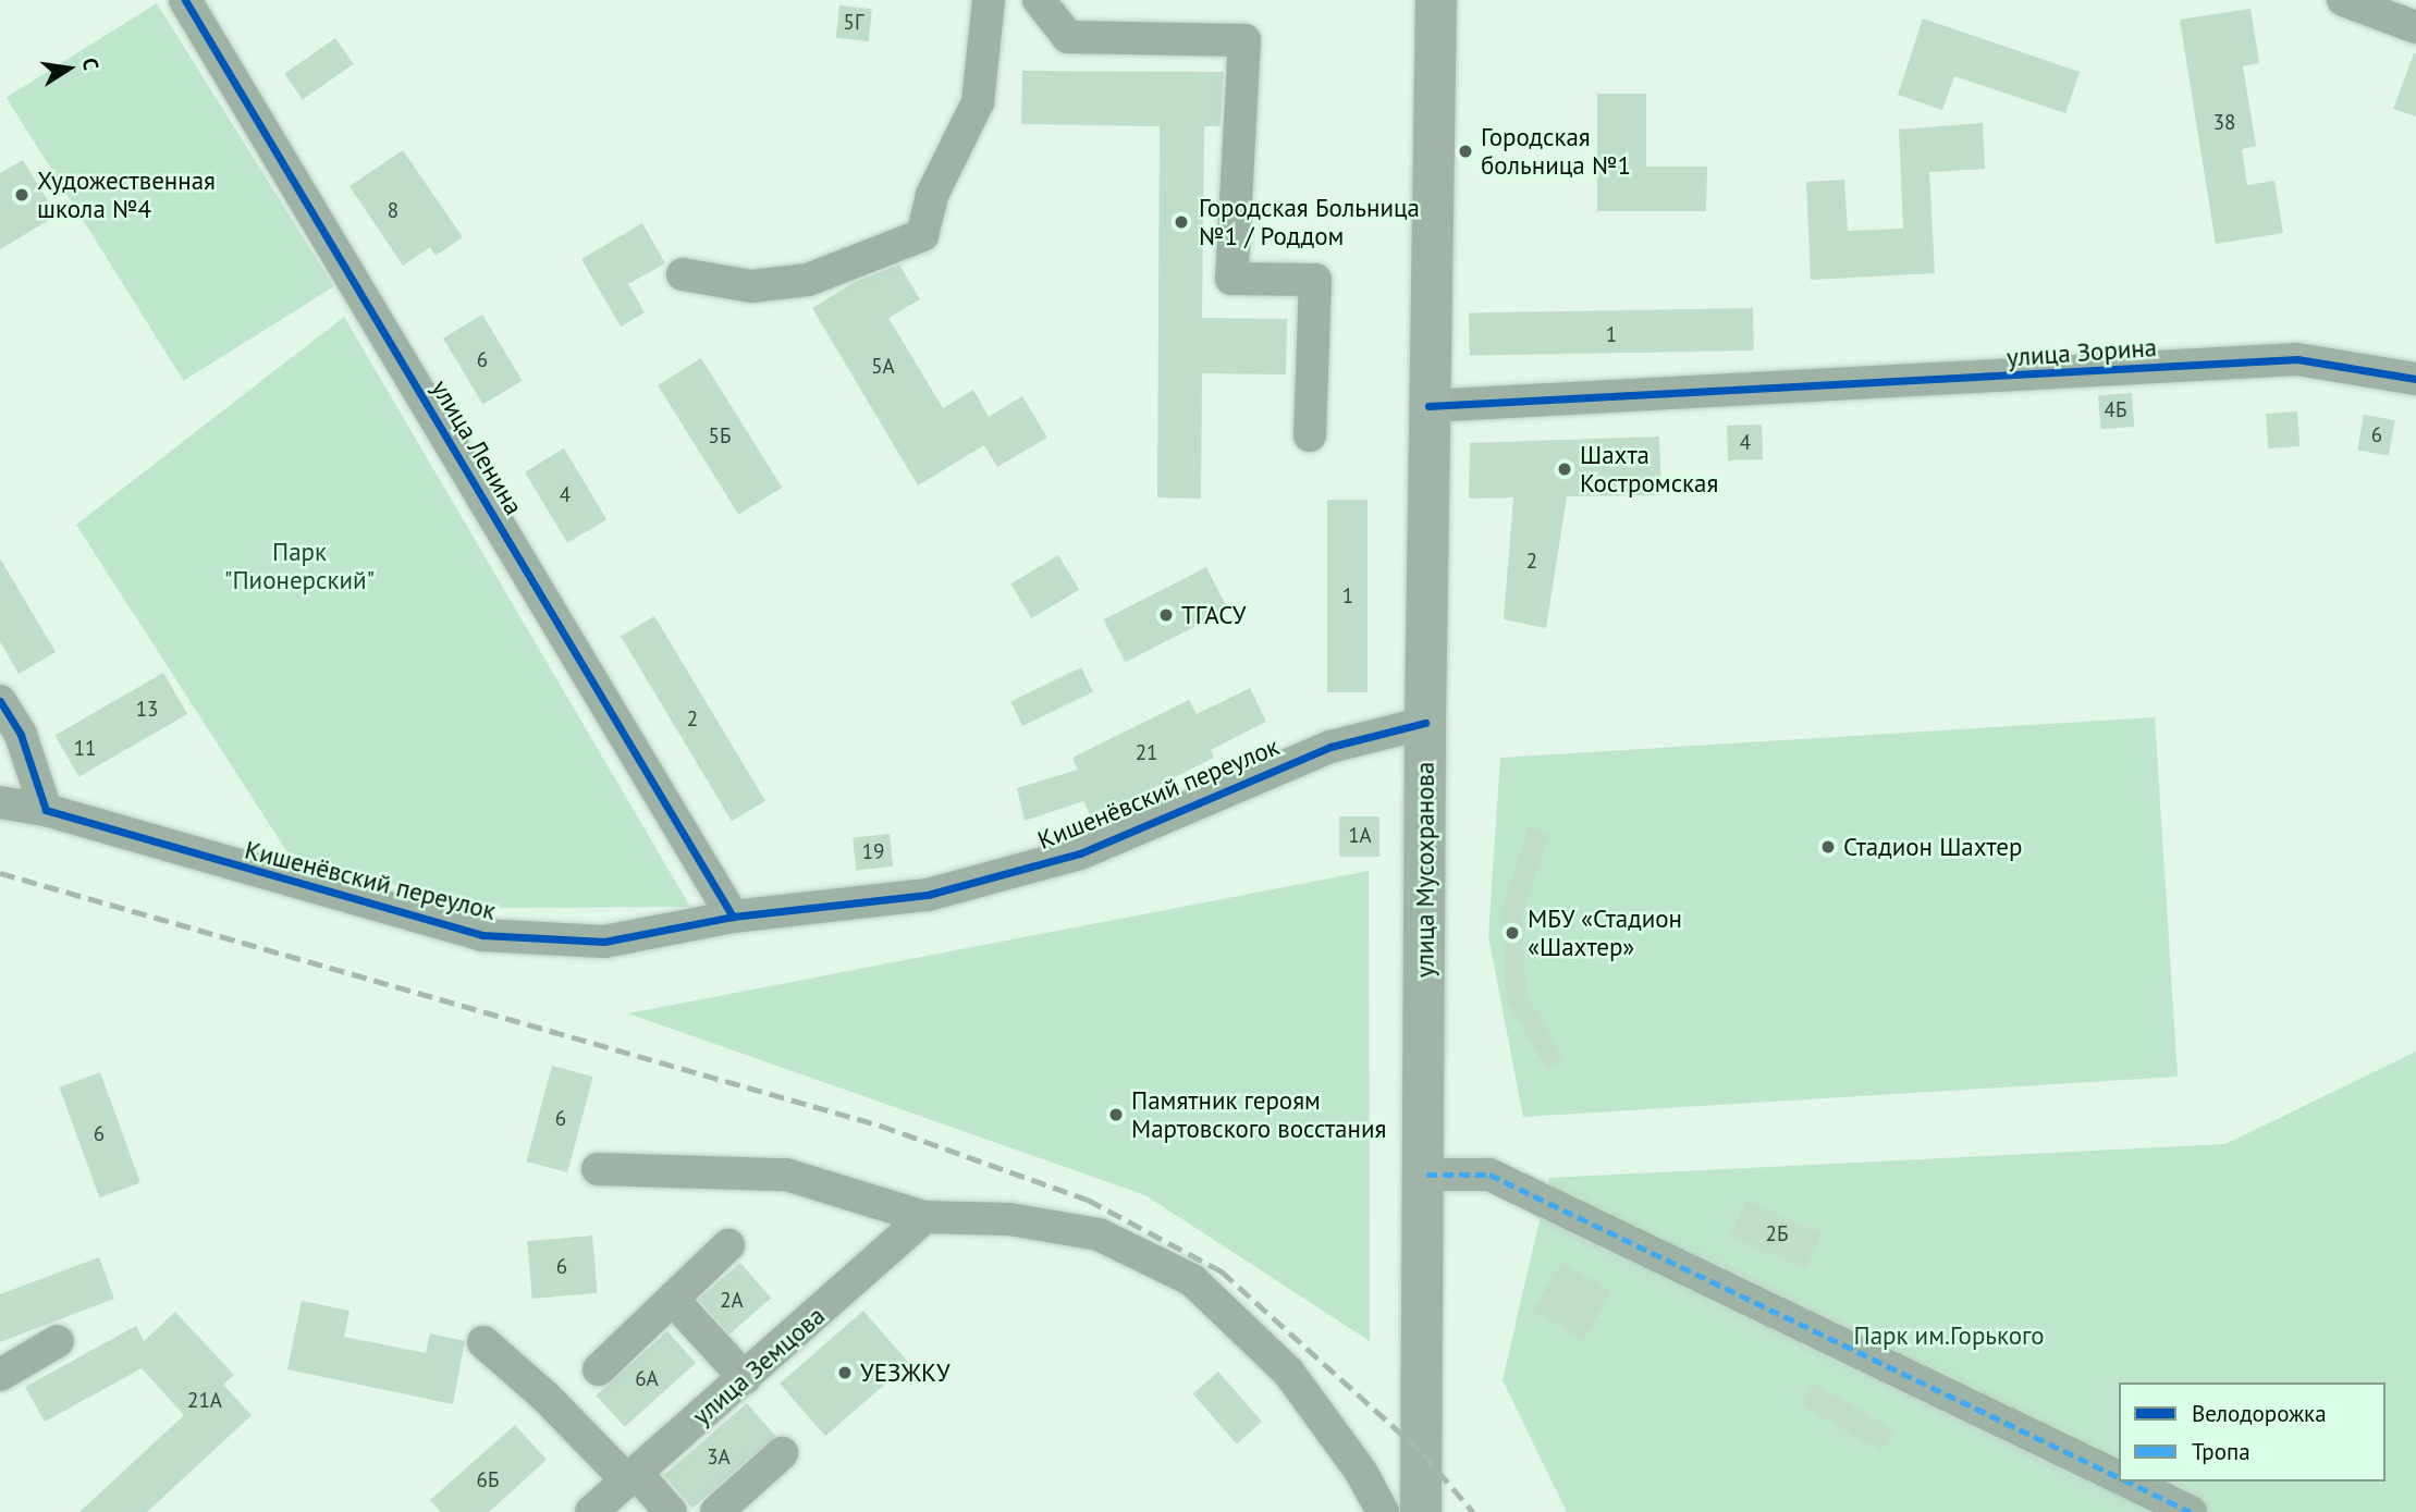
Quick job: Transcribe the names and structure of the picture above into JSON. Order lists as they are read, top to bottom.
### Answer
{
  "streets": {
    "main road": ["улица Мусохранова"],
    "street": [
      "улица Зорина",
      "улица Ленина",
      "Кишенёвский переулок",
      "улица Земцова"
    ]
  },
  "crossings": [
    ["улица Зорина", "улица Мусохранова"],
    ["улица Ленина", "Кишенёвский переулок"],
    ["Кишенёвский переулок", "улица Мусохранова"]
  ],
  "parks": ["Парк \"Пионерский\"", "Парк им.Горького"],
  "places": [
    "Городская больница №1",
    "Художественная школа №4",
    "Городская Больница №1 / Роддом",
    "Шахта Костромская",
    "ТГАСУ",
    "Стадион Шахтер",
    "МБУ «Стадион «Шахтер»",
    "Памятник героям Мартовского восстания",
    "УЕЗЖКУ"
  ],
  "house_numbers": [
    "5Г",
    "38",
    "8",
    "1",
    "6",
    "5А",
    "4Б",
    "6",
    "5Б",
    "4",
    "4",
    "2",
    "1",
    "13",
    "2",
    "11",
    "21",
    "1А",
    "19",
    "6",
    "6",
    "2Б",
    "6",
    "2А",
    "6А",
    "21А",
    "3А",
    "6Б"
  ],
  "legend": ["Велодорожка", "Тропа"],
  "north": "right"
}
